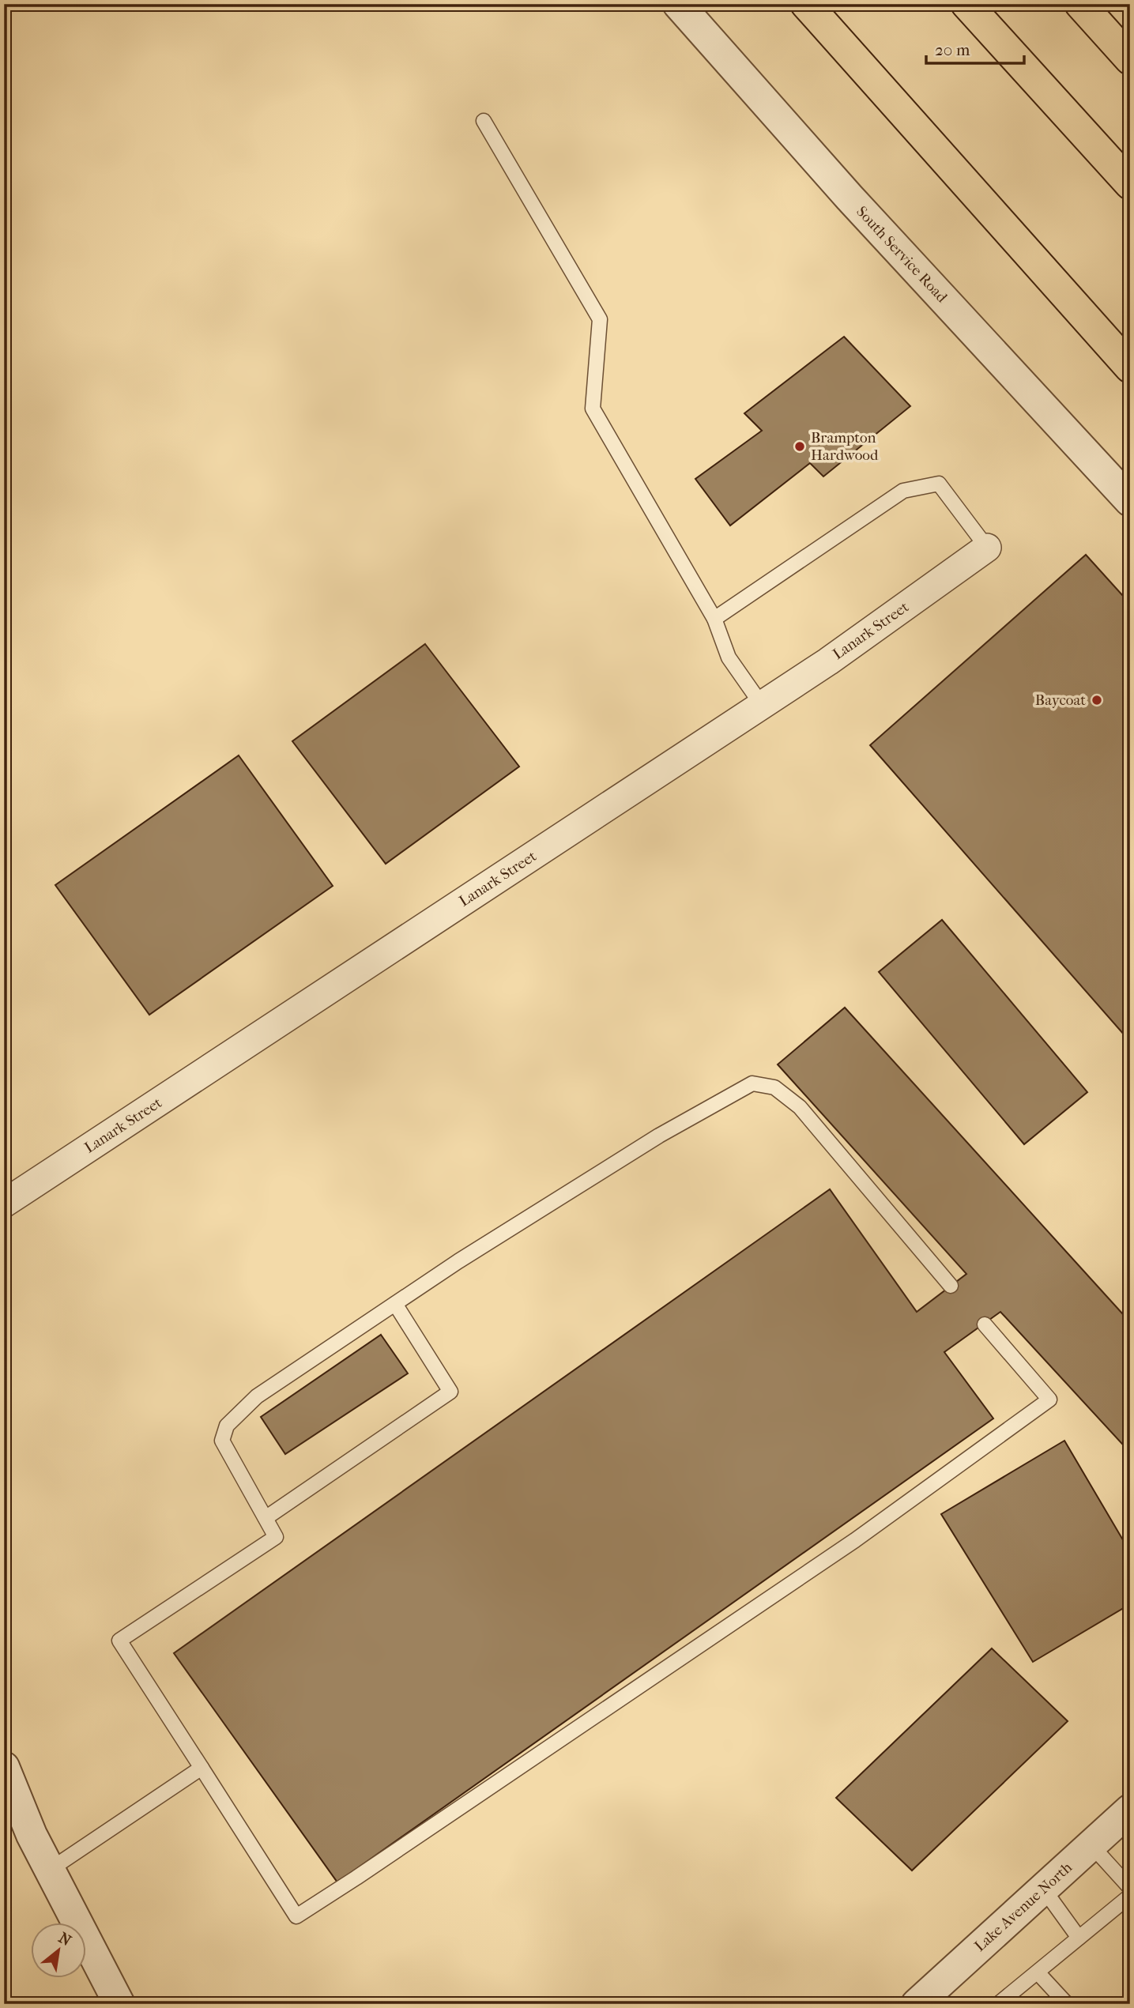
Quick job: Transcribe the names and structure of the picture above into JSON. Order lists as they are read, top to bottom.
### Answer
{
  "streets": {
    "street": ["South Service Road", "Lanark Street", "Lake Avenue North"]
  },
  "places": ["Brampton Hardwood", "Baycoat"],
  "scale_bar": "20 m",
  "north": "top right"
}
